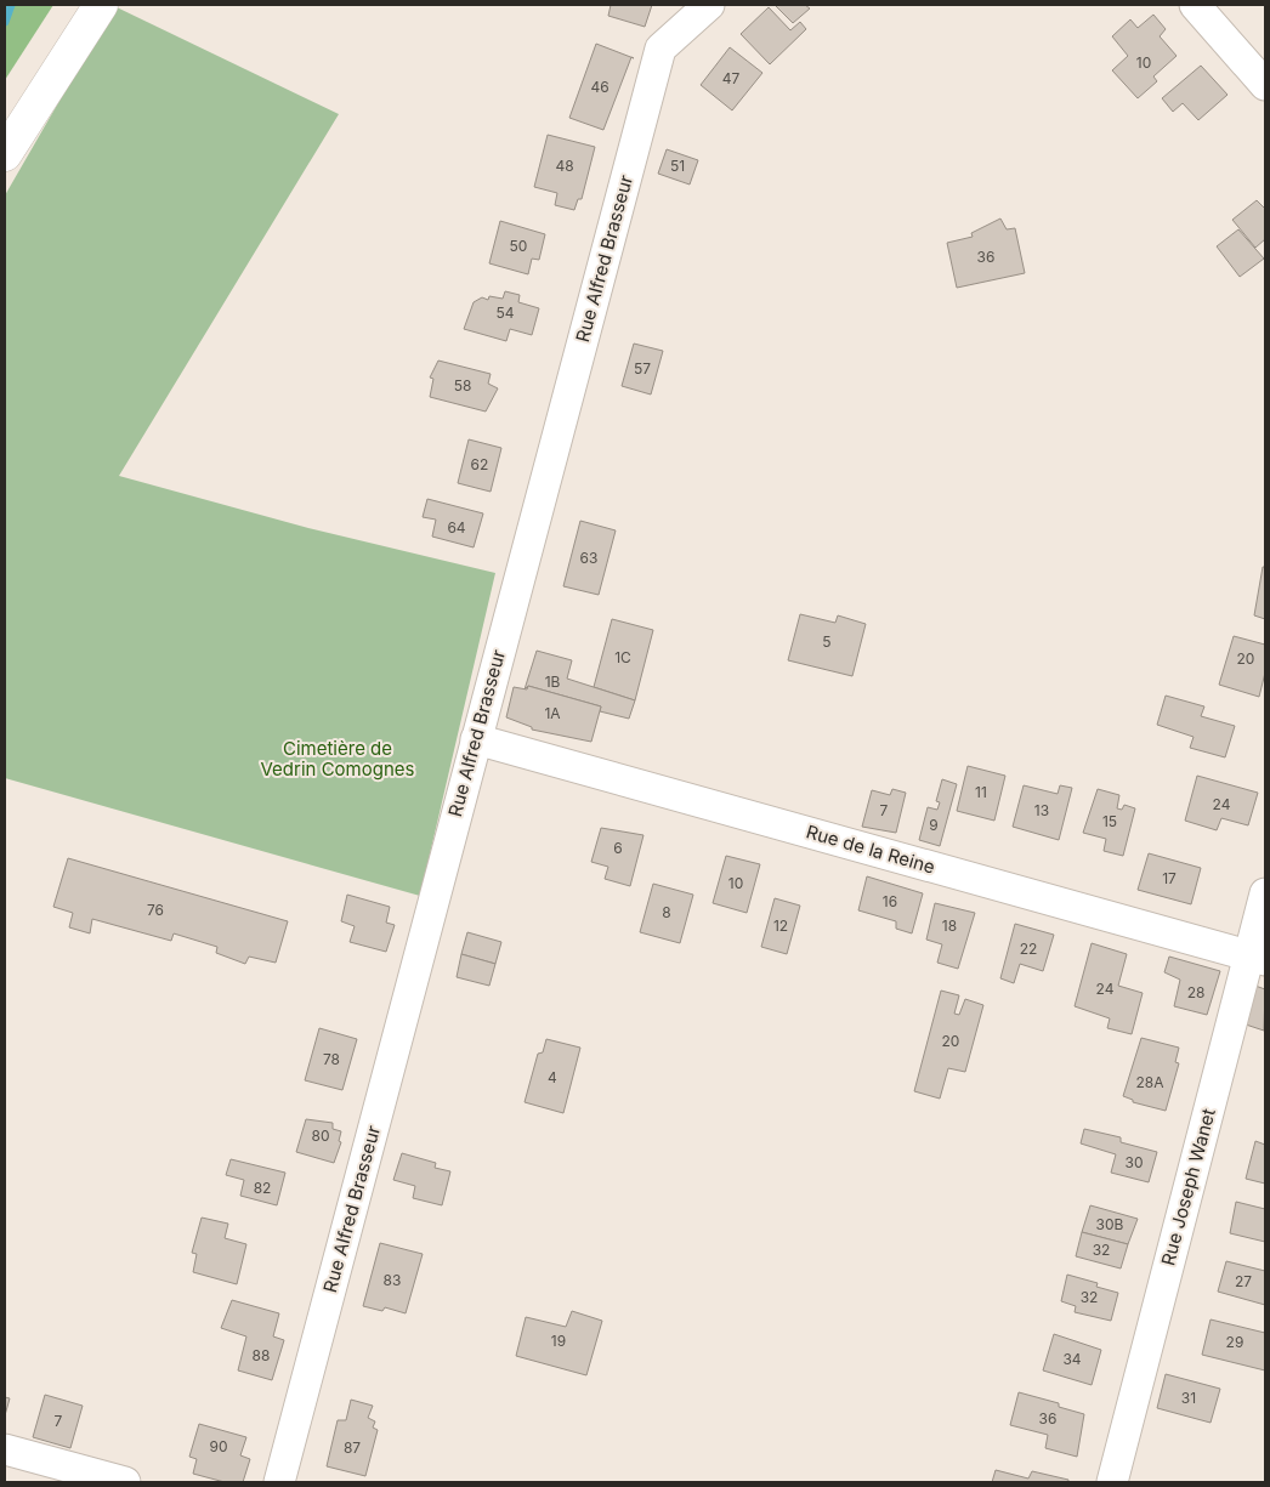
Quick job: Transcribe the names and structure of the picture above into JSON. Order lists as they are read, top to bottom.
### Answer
{
  "streets": {
    "street": ["Rue Alfred Brasseur", "Rue de la Reine", "Rue Joseph Wanet"]
  },
  "crossings": [
    ["Rue Alfred Brasseur", "Rue de la Reine"],
    ["Rue de la Reine", "Rue Joseph Wanet"]
  ],
  "parks": ["Cimetière de Vedrin Comognes"],
  "house_numbers": [
    "10",
    "47",
    "46",
    "48",
    "51",
    "50",
    "36",
    "54",
    "57",
    "58",
    "62",
    "64",
    "63",
    "5",
    "1C",
    "20",
    "1B",
    "1A",
    "11",
    "24",
    "7",
    "13",
    "15",
    "9",
    "6",
    "17",
    "10",
    "16",
    "76",
    "8",
    "12",
    "18",
    "22",
    "24",
    "28",
    "20",
    "78",
    "4",
    "28A",
    "80",
    "30",
    "82",
    "30B",
    "32",
    "83",
    "27",
    "32",
    "19",
    "29",
    "88",
    "34",
    "31",
    "36",
    "7",
    "90",
    "87"
  ]
}
